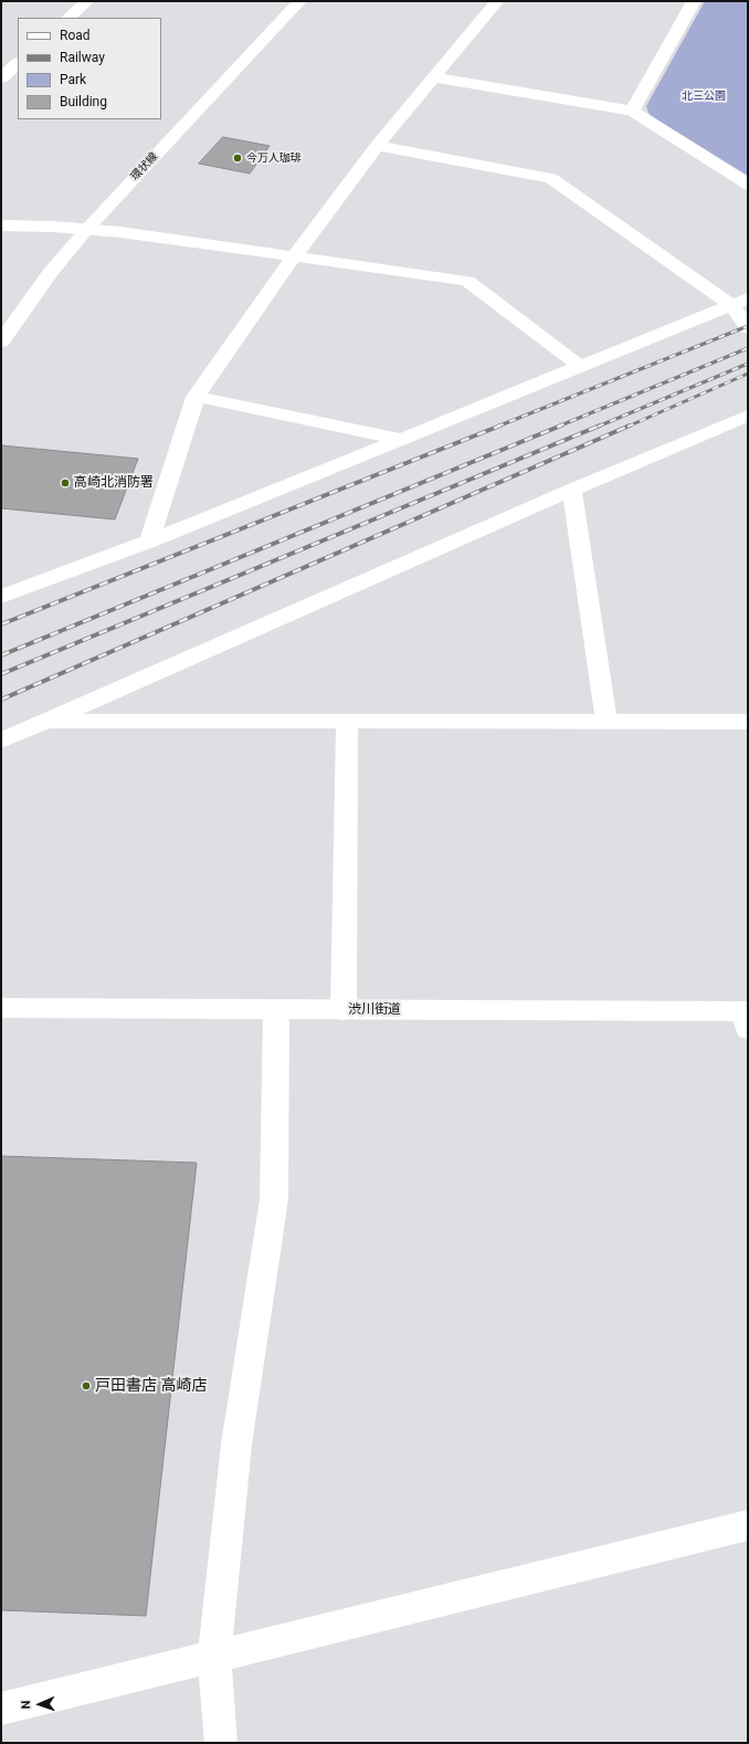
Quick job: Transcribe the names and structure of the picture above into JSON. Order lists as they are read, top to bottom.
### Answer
{
  "streets": {
    "street": ["環状線", "渋川街道"]
  },
  "parks": ["北三公園"],
  "places": ["今万人珈琲", "高崎北消防署", "戸田書店 高崎店"],
  "legend": [
    "Road",
    "Railway",
    "Park",
    "Building"
  ],
  "north": "left"
}
